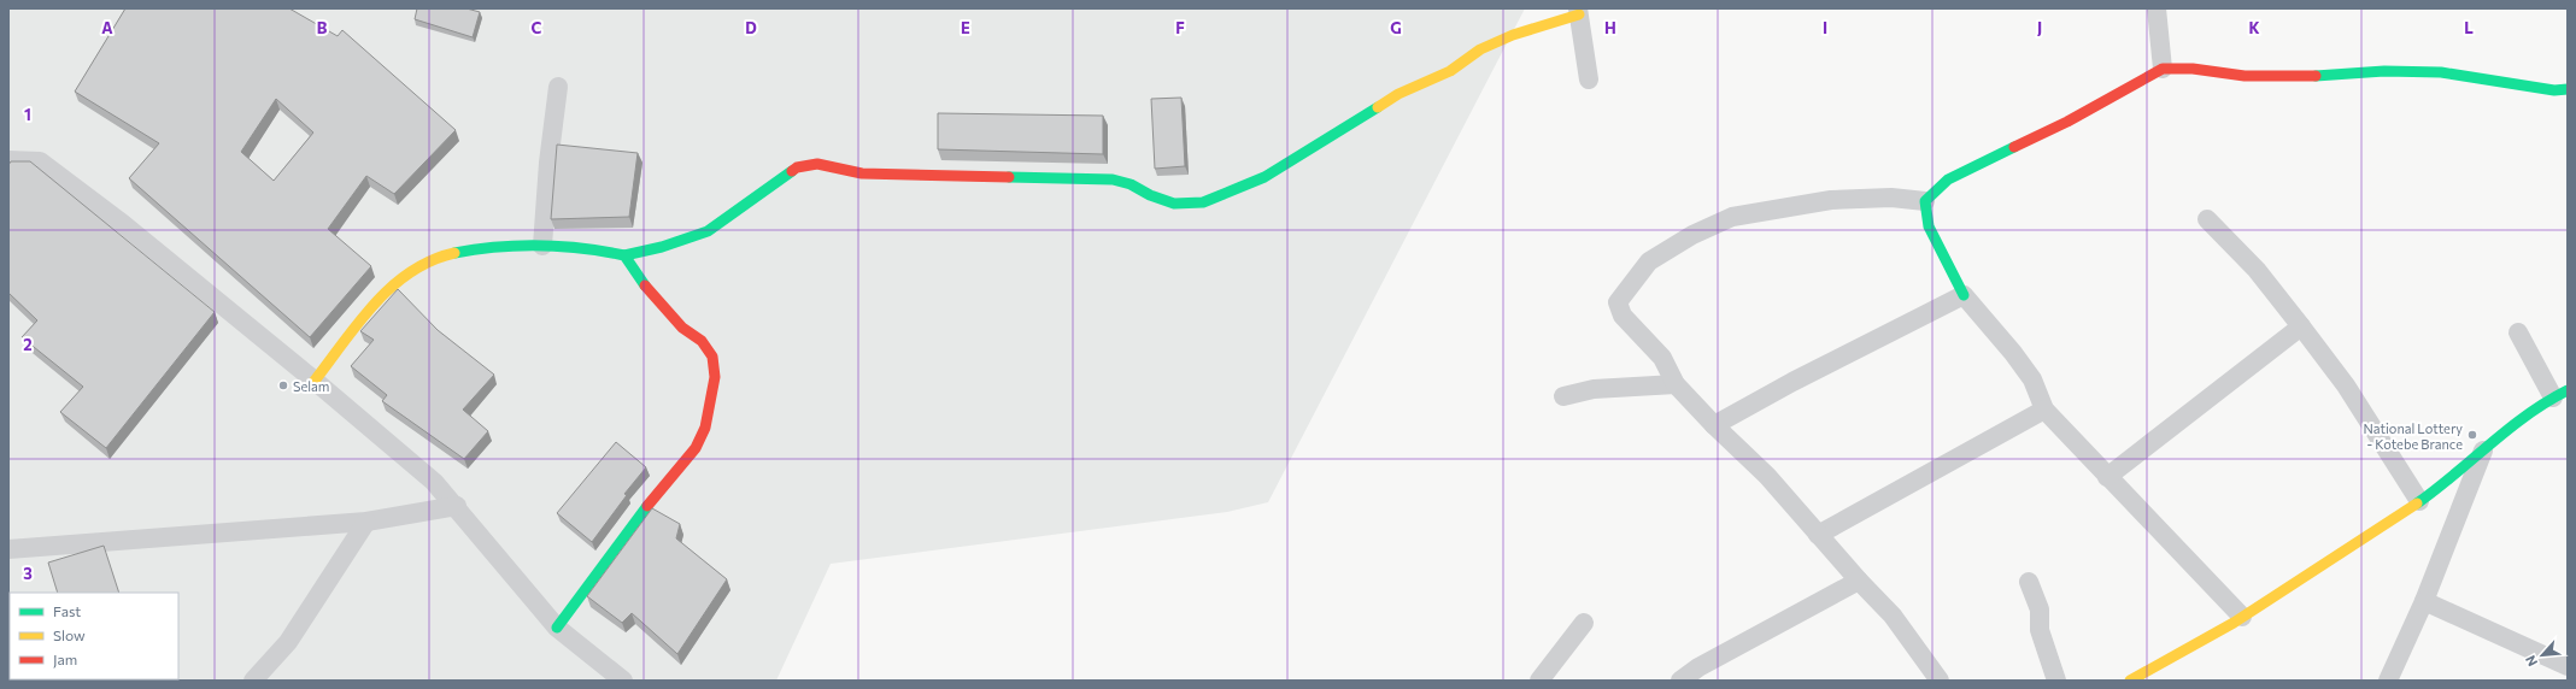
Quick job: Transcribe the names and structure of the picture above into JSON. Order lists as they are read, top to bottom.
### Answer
{
  "places": ["Selam", "National Lottery - Kotebe Brance"],
  "legend": ["Fast", "Slow", "Jam"],
  "north": "bottom left",
  "grid": {
    "columns": [
      "A",
      "B",
      "C",
      "D",
      "E",
      "F",
      "G",
      "H",
      "I",
      "J",
      "K",
      "L"
    ],
    "rows": ["1", "2", "3"]
  }
}
